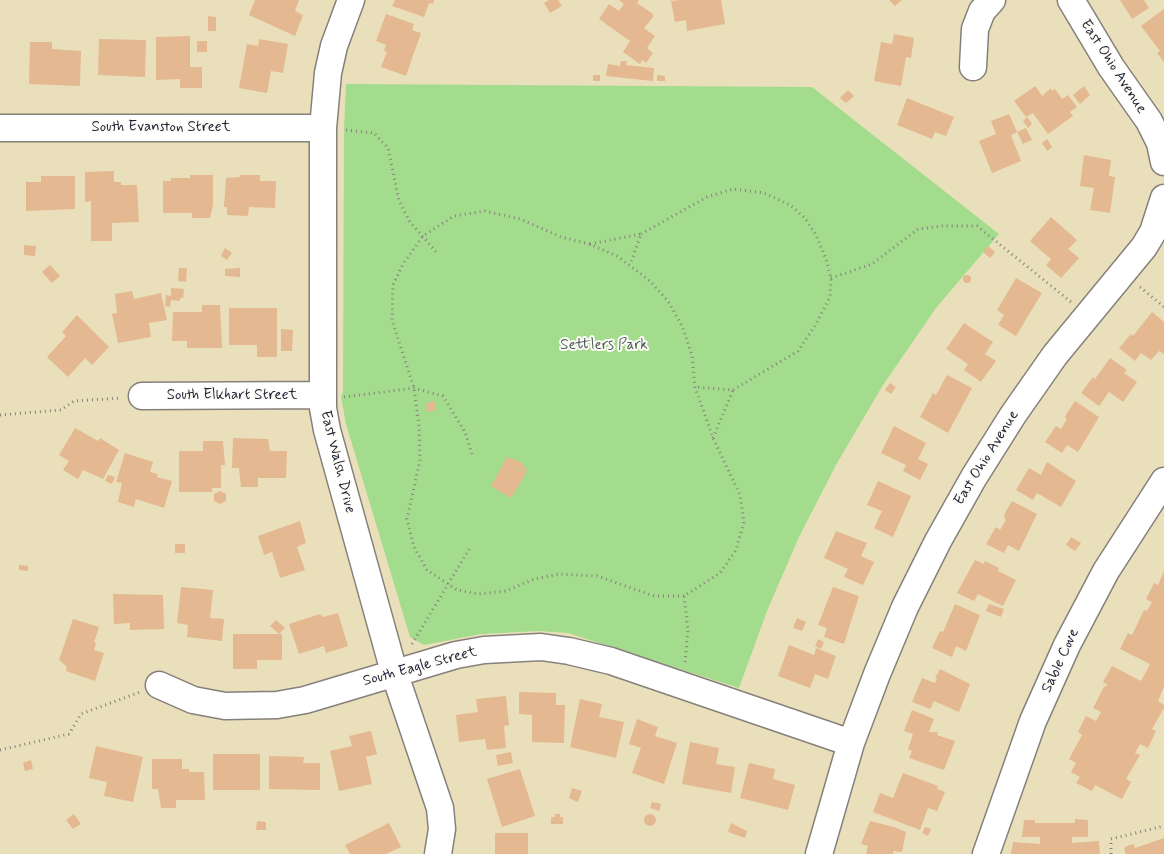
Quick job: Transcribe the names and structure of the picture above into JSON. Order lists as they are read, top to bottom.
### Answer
{
  "streets": {
    "street": [
      "East Ohio Avenue",
      "South Evanston Street",
      "South Elkhart Street",
      "East Walsh Drive",
      "Sable Cove",
      "South Eagle Street"
    ]
  },
  "crossings": [
    ["East Ohio Avenue", "South Eagle Street"],
    ["South Evanston Street", "East Walsh Drive"],
    ["South Elkhart Street", "East Walsh Drive"],
    ["East Walsh Drive", "South Eagle Street"]
  ],
  "parks": ["Settlers Park"]
}
